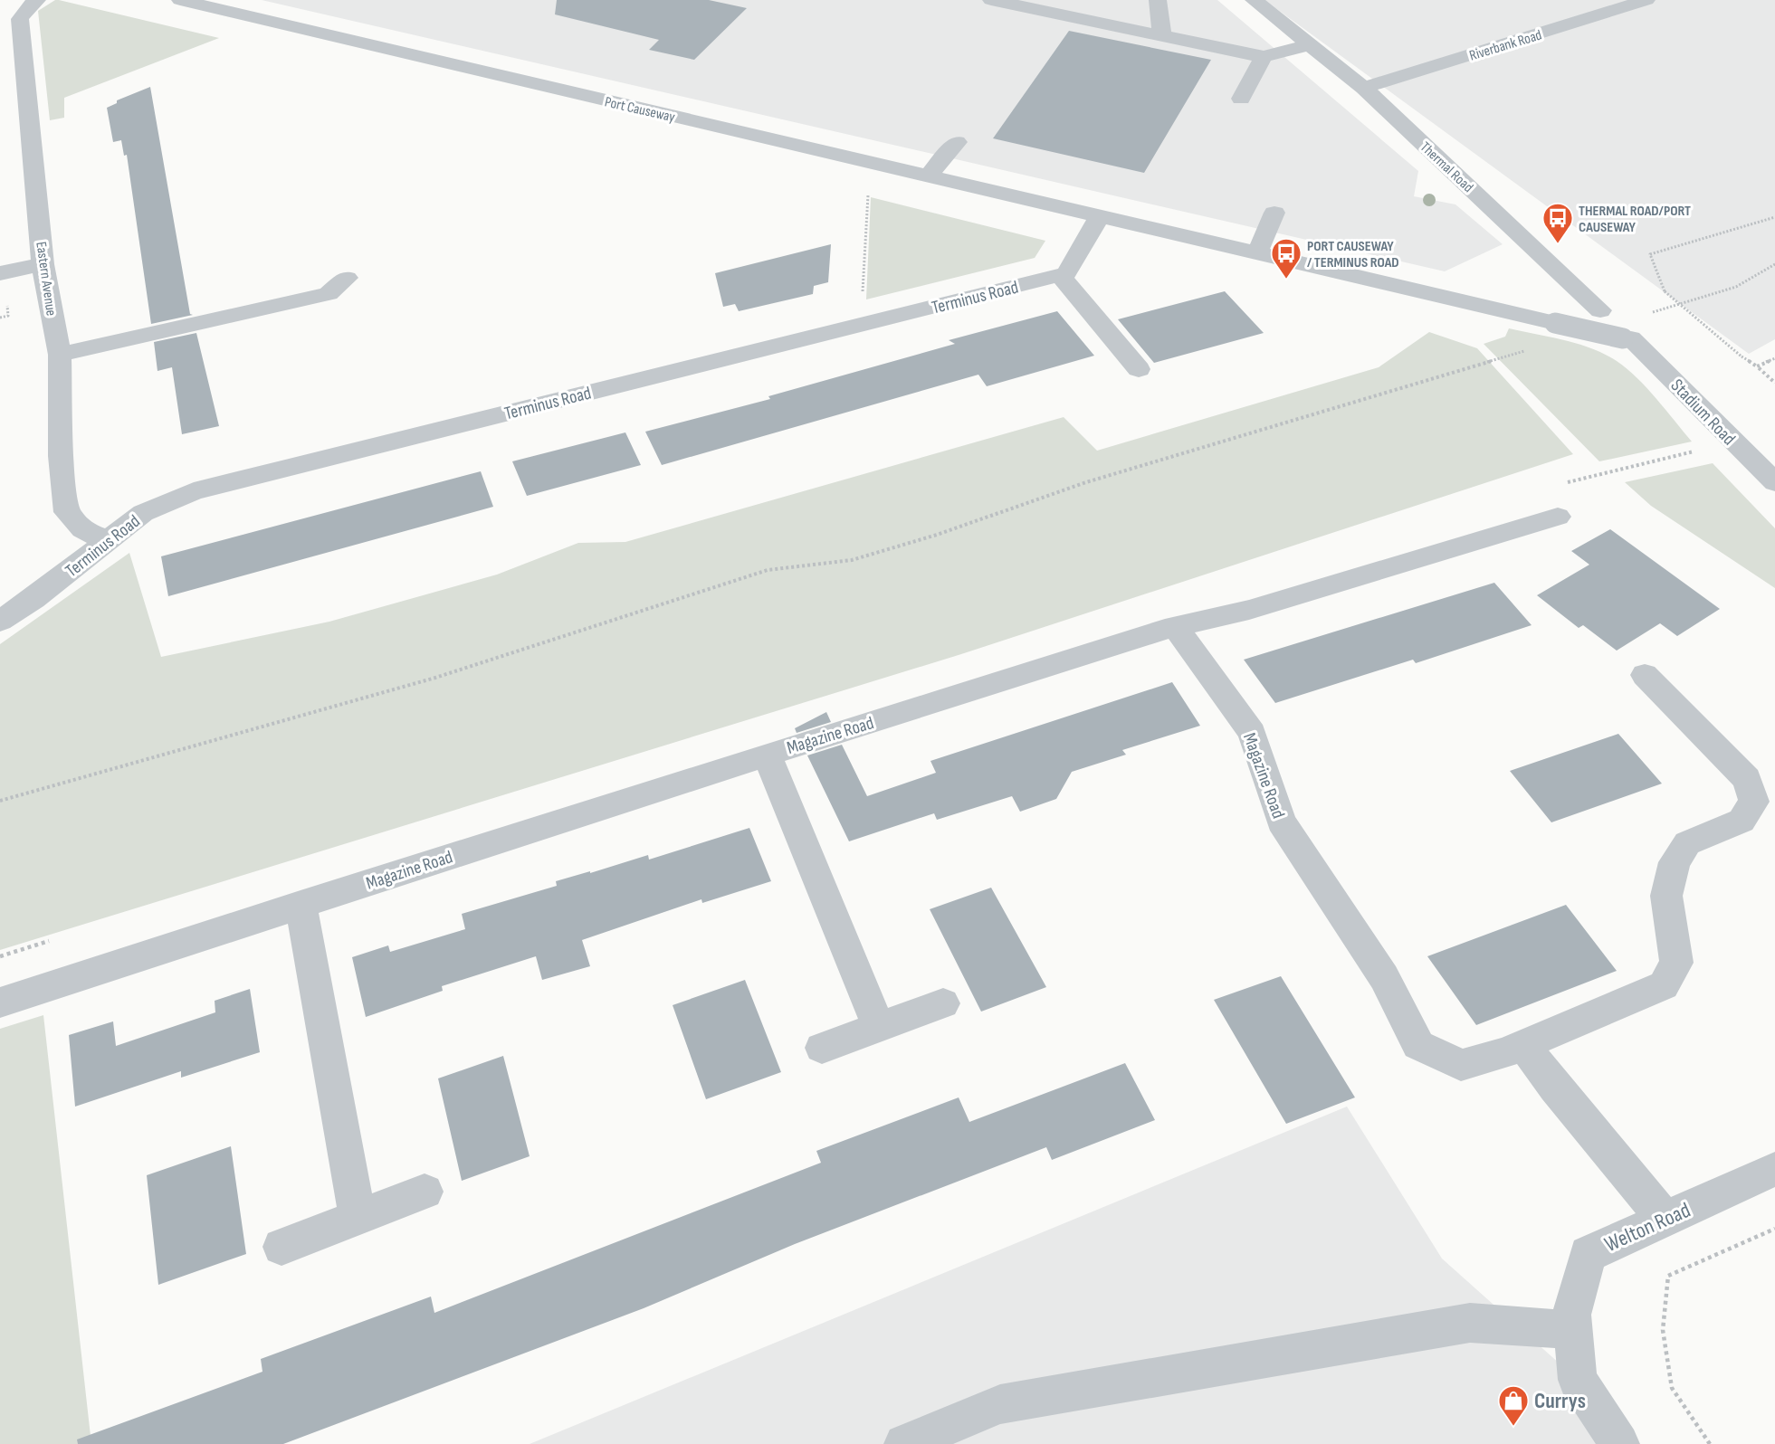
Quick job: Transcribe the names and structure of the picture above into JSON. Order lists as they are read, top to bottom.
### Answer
{
  "streets": {
    "street": [
      "Riverbank Road",
      "Port Causeway",
      "Thermal Road",
      "Eastern Avenue",
      "Terminus Road",
      "Stadium Road",
      "Magazine Road",
      "Welton Road"
    ]
  },
  "crossings": [
    ["Riverbank Road", "Thermal Road"],
    ["Port Causeway", "Thermal Road"],
    ["Port Causeway", "Stadium Road"],
    ["Thermal Road", "Stadium Road"],
    ["Eastern Avenue", "Terminus Road"]
  ],
  "places": {
    "bus stop": ["THERMAL ROAD/PORT CAUSEWAY", "PORT CAUSEWAY / TERMINUS ROAD"],
    "shop": ["Currys"]
  }
}
